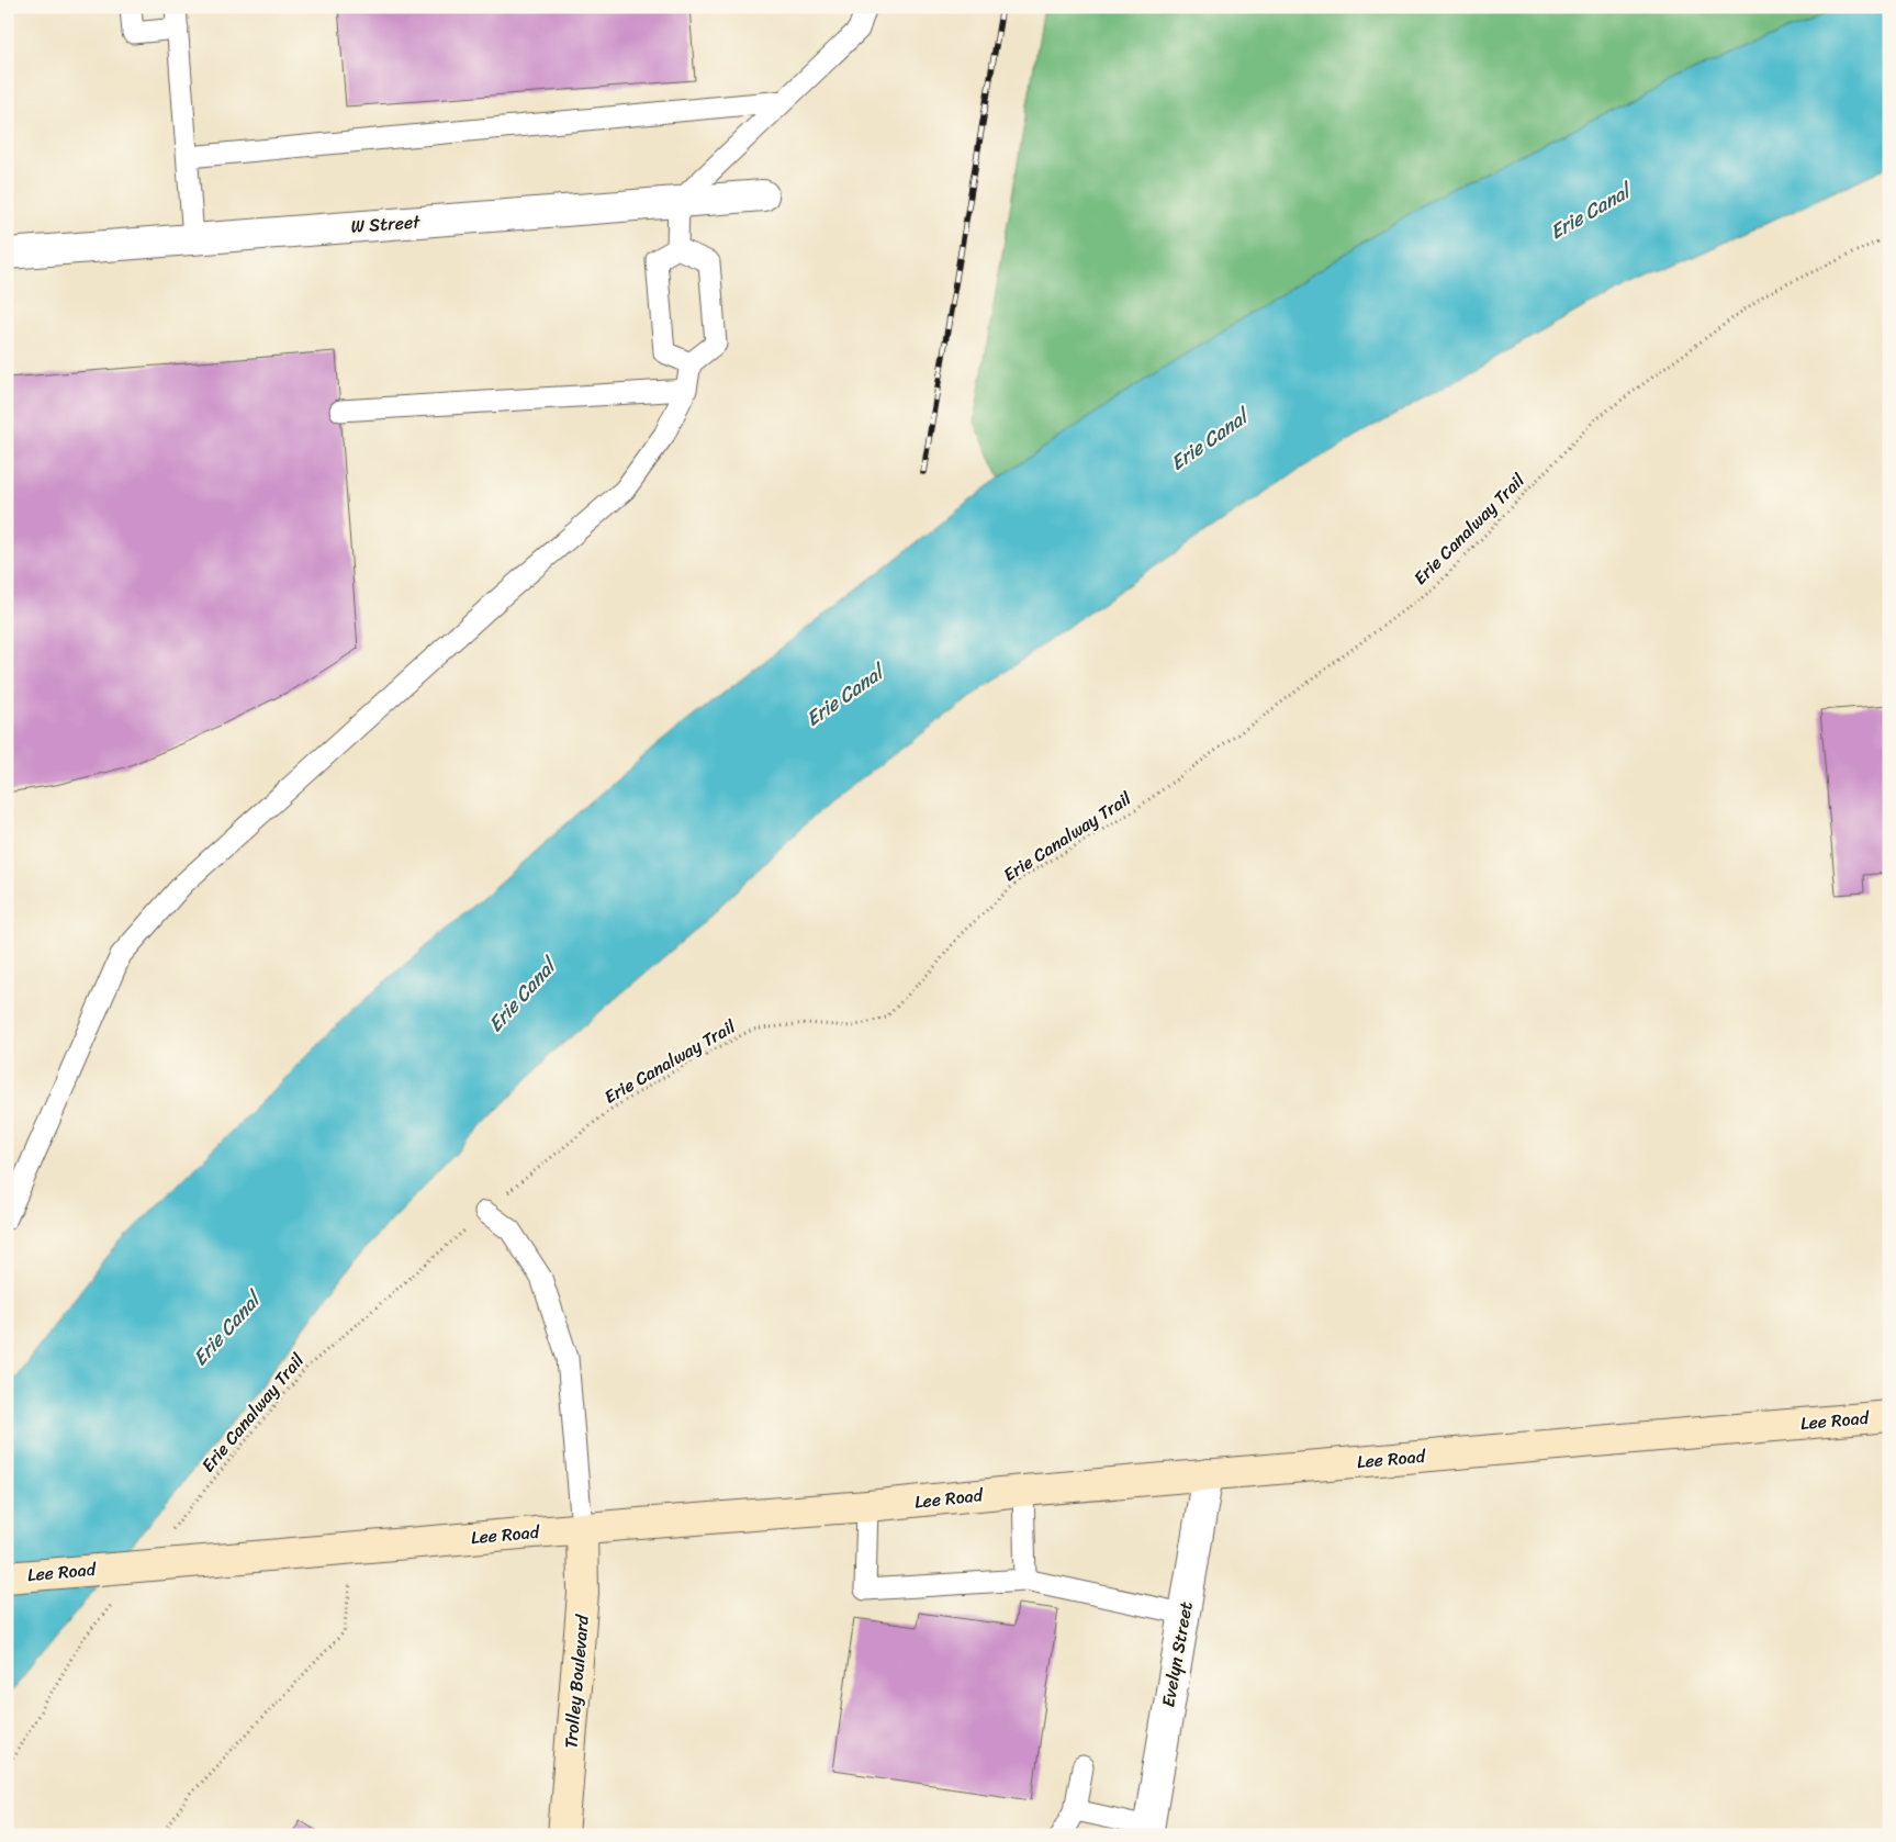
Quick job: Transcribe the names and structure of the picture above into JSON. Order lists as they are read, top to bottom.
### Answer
{
  "streets": {
    "street": [
      "W Street",
      "Lee Road",
      "Evelyn Street",
      "Trolley Boulevard"
    ],
    "path": ["Erie Canalway Trail"]
  },
  "crossings": [
    ["Lee Road", "Evelyn Street"],
    ["Lee Road", "Trolley Boulevard"]
  ],
  "water": ["Erie Canal"]
}
